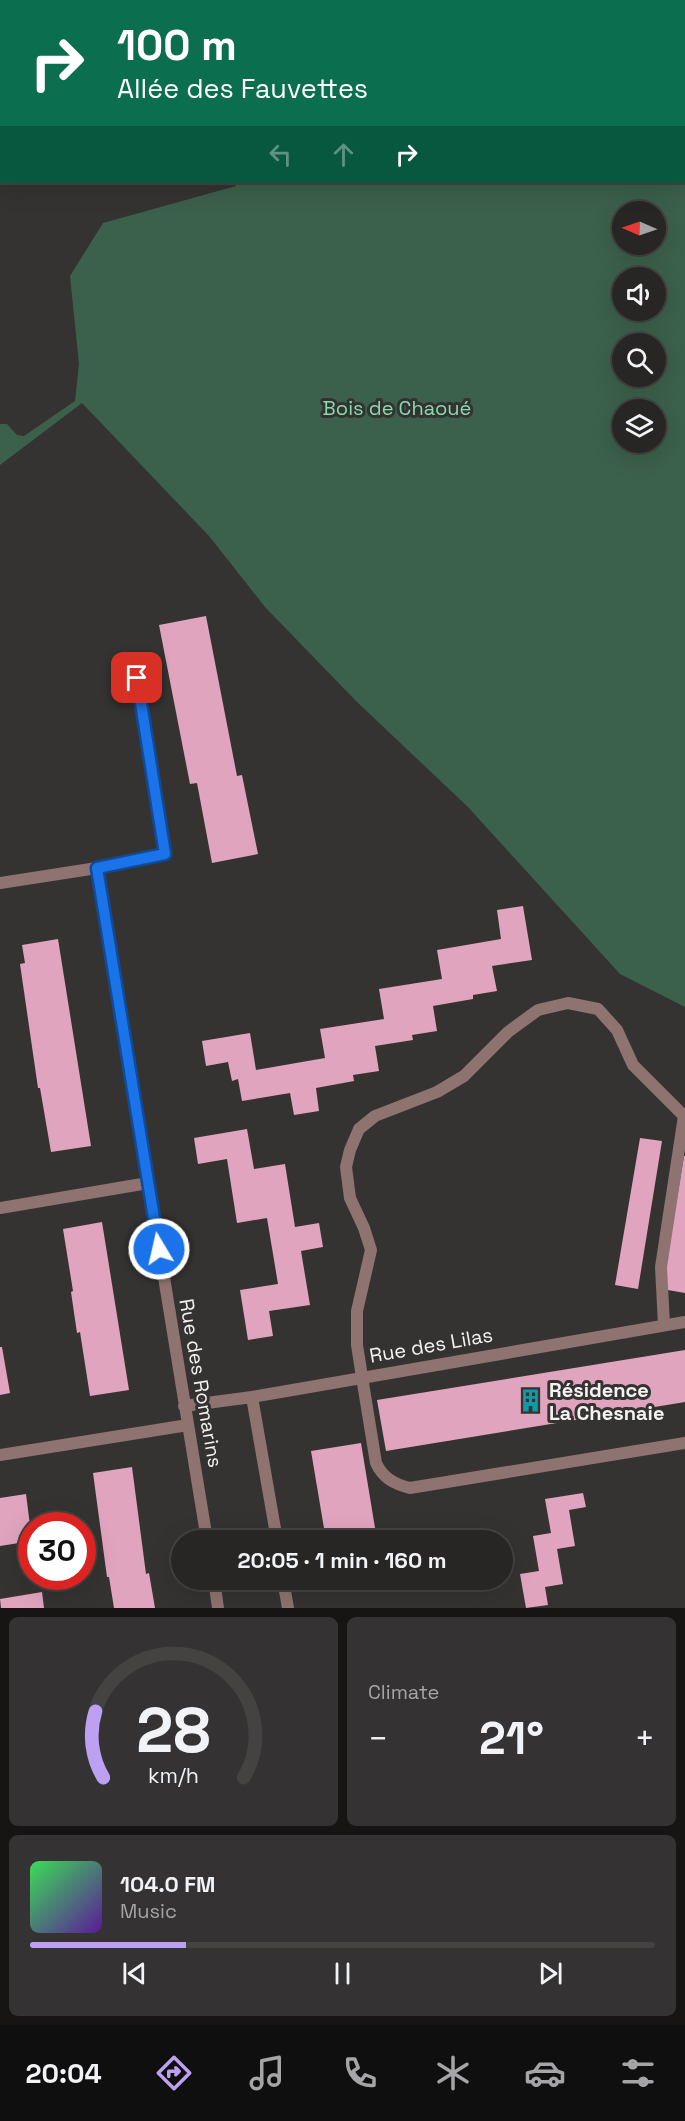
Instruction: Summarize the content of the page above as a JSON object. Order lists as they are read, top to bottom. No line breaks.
{"streets":{"street":["Rue des Lilas","Rue des Romarins"]},"crossings":[["Rue des Lilas","Rue des Romarins"]],"parks":["Bois de Chaoué"],"places":{"building":["Résidence La Chesnaie"]},"north":"left","page":{"turn":["100 m","Allée des Fauvettes"],"limit":"30","trip":"20:05 · 1 min · 160 m","tile":"Climate","heat":["−","21°","+"],"song":["104.0 FM","Music"],"tabs":"20:04","gauge":["28","km/h"]}}
